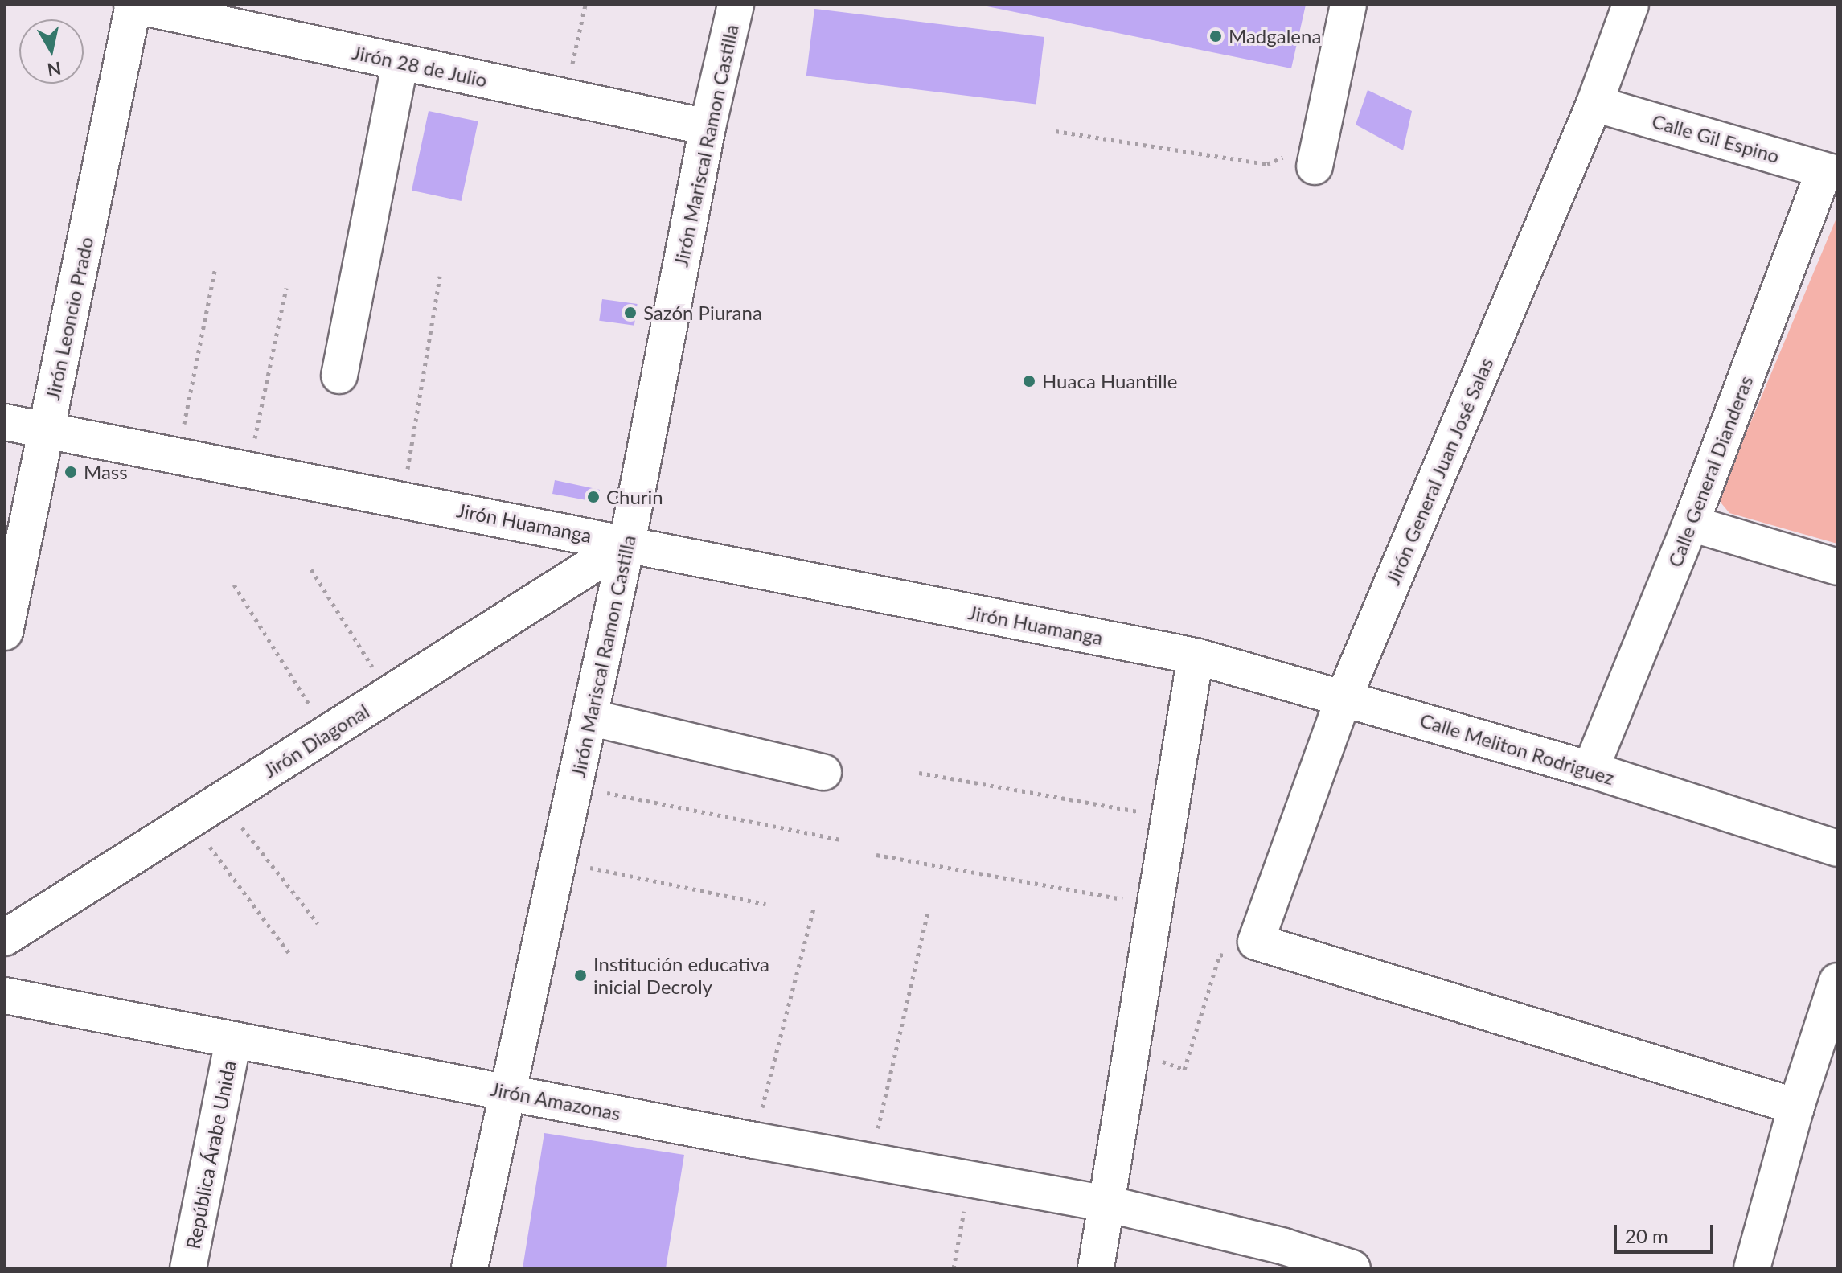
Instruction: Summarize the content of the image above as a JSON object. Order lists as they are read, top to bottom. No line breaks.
{"streets":{"street":["Jirón 28 de Julio","Calle Gil Espino","Jirón Mariscal Ramon Castilla","Jirón Leoncio Prado","Jirón General Juan José Salas","Calle General Dianderas","Jirón Huamanga","Jirón Diagonal","Calle Meliton Rodriguez","Jirón Amazonas","República Árabe Unida"]},"crossings":[["Jirón 28 de Julio","Jirón Mariscal Ramon Castilla"],["Jirón 28 de Julio","Jirón Leoncio Prado"],["Calle Gil Espino","Jirón General Juan José Salas"],["Calle Gil Espino","Calle General Dianderas"],["Jirón Mariscal Ramon Castilla","Jirón Huamanga"],["Jirón Mariscal Ramon Castilla","Jirón Diagonal"],["Jirón Mariscal Ramon Castilla","Jirón Amazonas"],["Jirón Leoncio Prado","Jirón Huamanga"],["Jirón General Juan José Salas","Calle Meliton Rodriguez"],["Calle General Dianderas","Calle Meliton Rodriguez"],["Jirón Huamanga","Jirón Diagonal"],["Jirón Huamanga","Calle Meliton Rodriguez"],["Jirón Amazonas","República Árabe Unida"]],"places":["Madgalena","Sazón Piurana","Huaca Huantille","Mass","Churin","Institución educativa inicial Decroly"],"scale_bar":"20 m","north":"bottom"}
